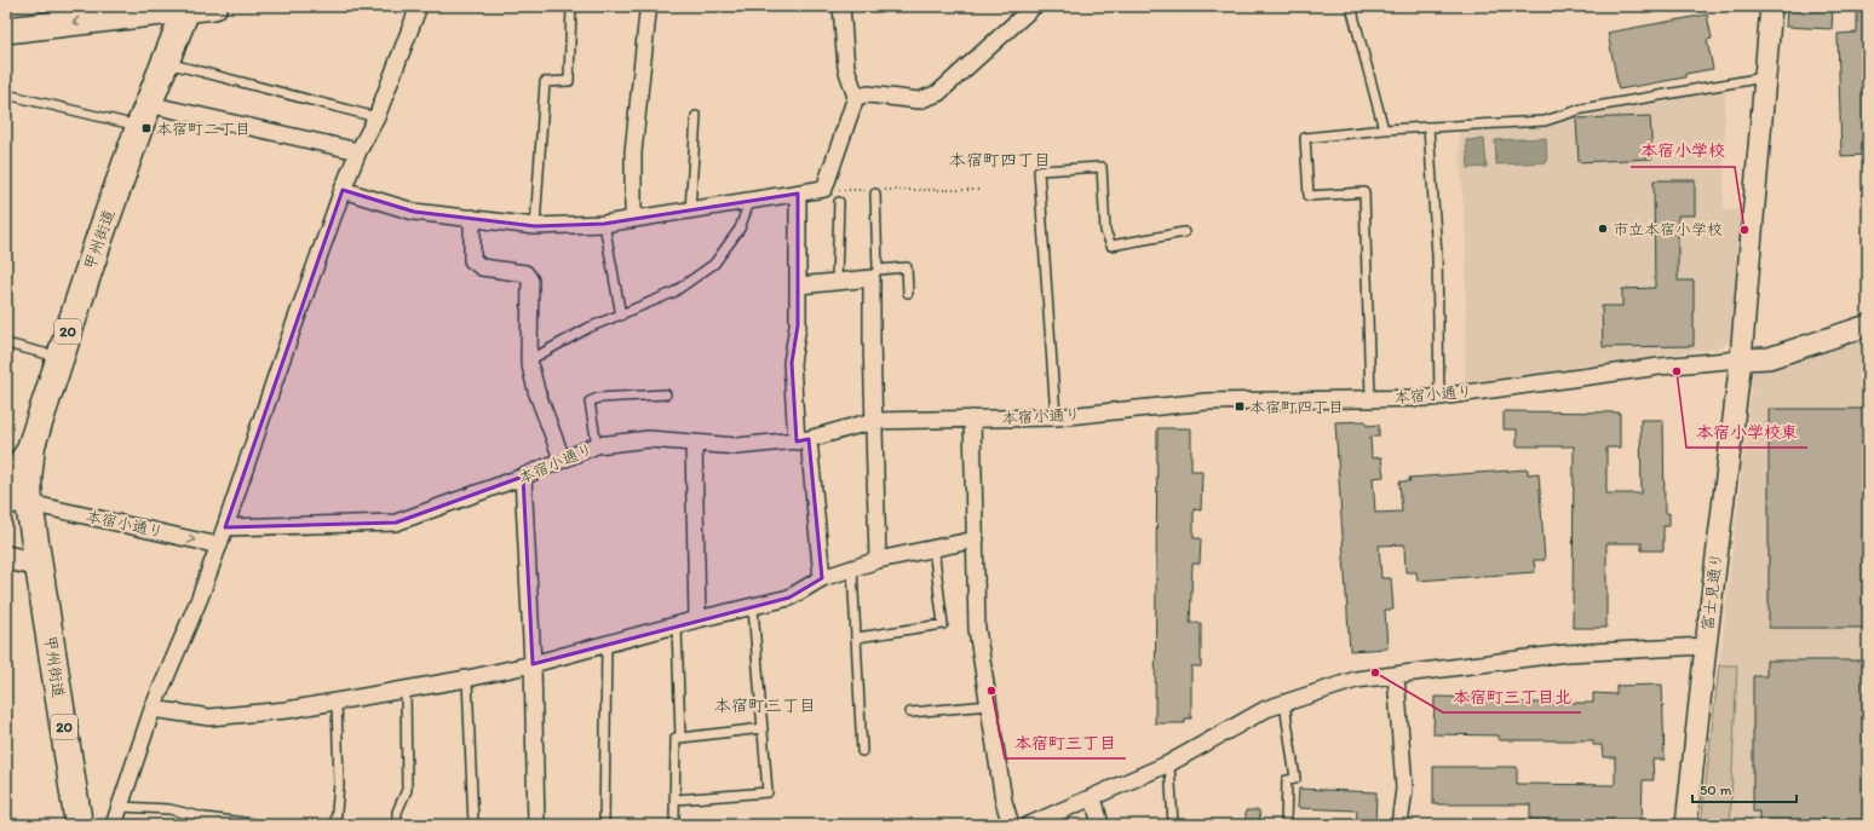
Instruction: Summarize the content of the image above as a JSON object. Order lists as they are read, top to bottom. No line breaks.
{"streets":{"highway":["甲州街道","20"],"street":["本宿小通り","富士見通り"]},"crossings":[["甲州街道","20"],["甲州街道","本宿小通り"],["20","本宿小通り"],["本宿小通り","富士見通り"]],"districts":["本宿町四丁目","本宿町三丁目"],"places":{"transit":["本宿町二丁目","本宿町四丁目"],"other":["市立本宿小学校","本宿小学校","本宿小学校東","本宿町三丁目北","本宿町三丁目"]},"scale_bar":"50 m"}
